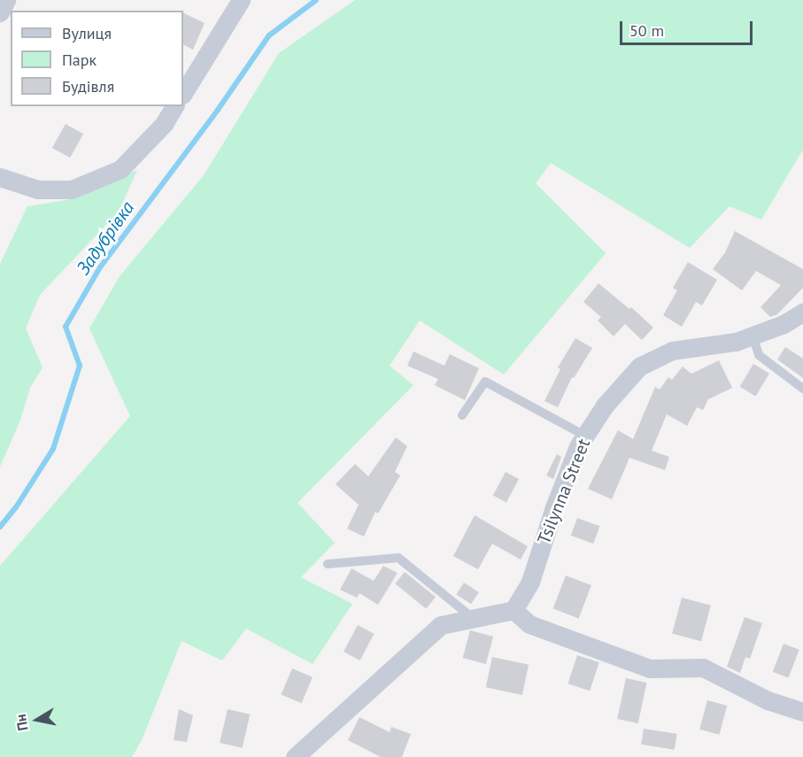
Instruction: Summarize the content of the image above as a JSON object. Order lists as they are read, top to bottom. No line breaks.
{"streets":{"street":["Tsilynna Street"]},"water":["Задубрівка"],"legend":["Вулиця","Парк","Будівля"],"scale_bar":"50 m","north":"left"}
